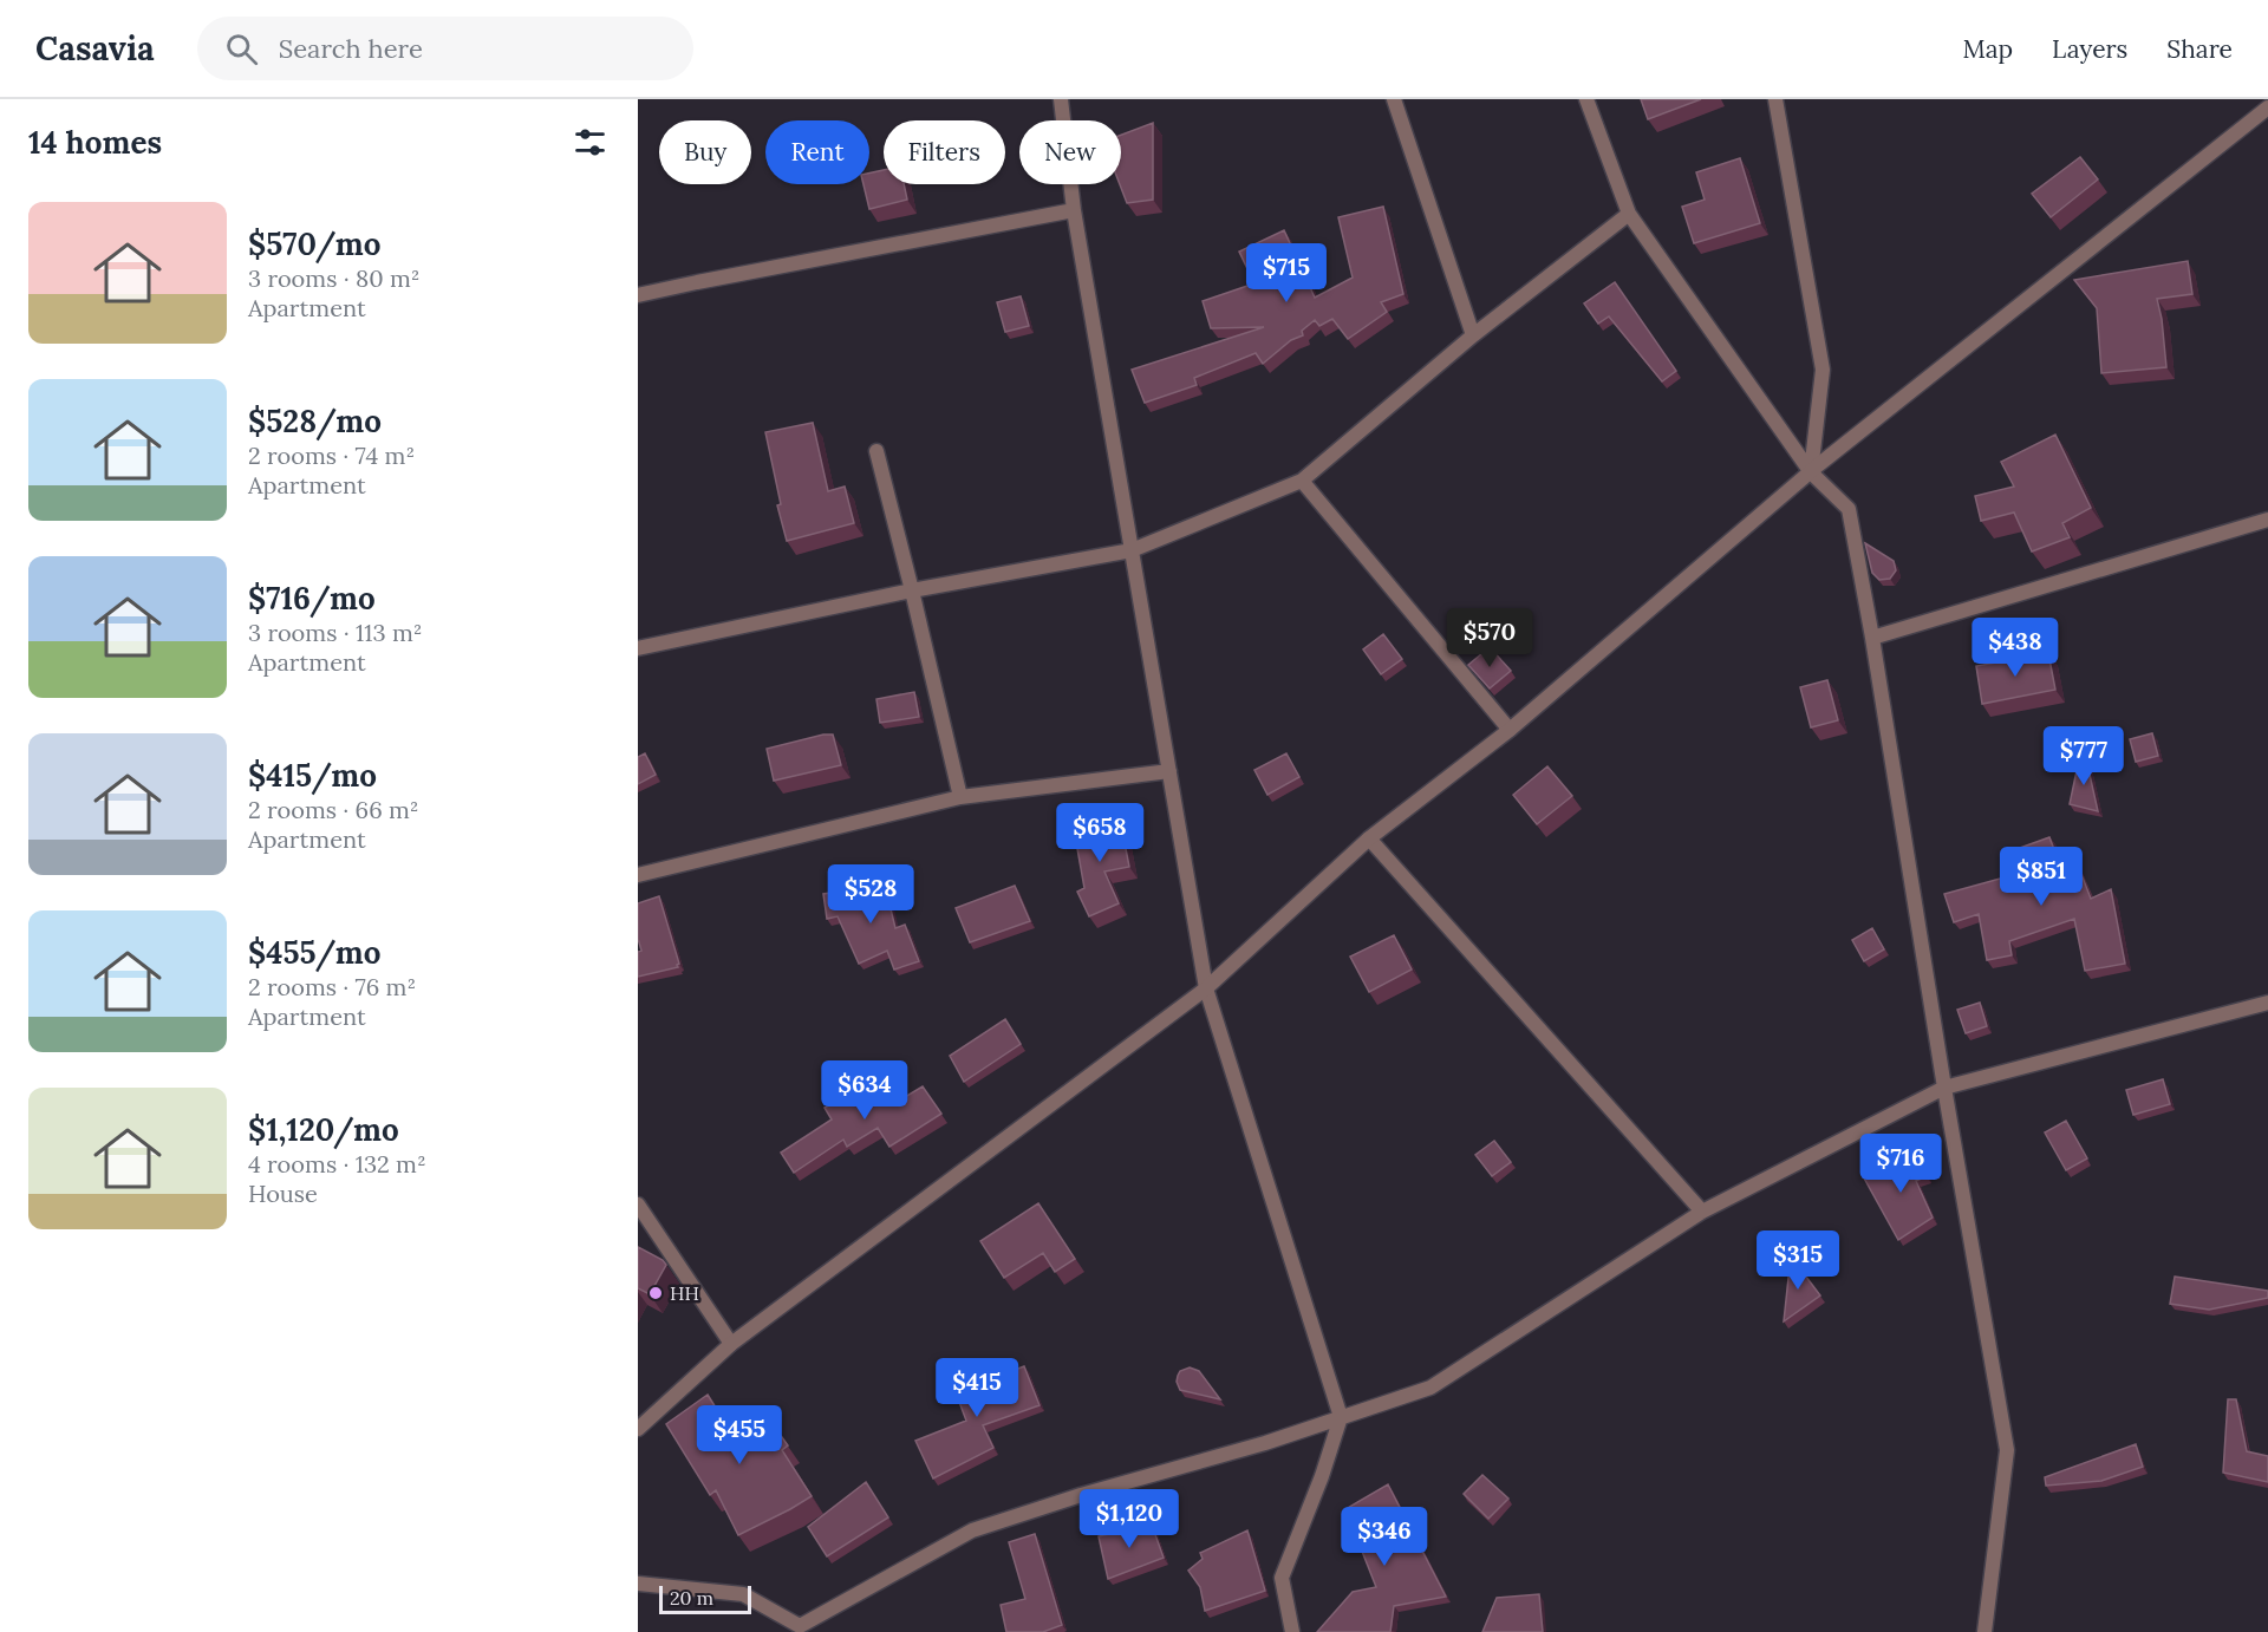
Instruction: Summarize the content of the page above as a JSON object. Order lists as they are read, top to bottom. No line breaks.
{"places":["HH"],"scale_bar":"20 m","page":{"header":"Casavia","search":"Search here","nav":["Map","Layers","Share"],"heading":"14 homes","chip":["Buy","Rent","Filters","New"],"list":[{"name":"$570/mo","note":"3 rooms · 80 m² · Apartment"},{"name":"$528/mo","note":"2 rooms · 74 m² · Apartment"},{"name":"$716/mo","note":"3 rooms · 113 m² · Apartment"},{"name":"$415/mo","note":"2 rooms · 66 m² · Apartment"},{"name":"$455/mo","note":"2 rooms · 76 m² · Apartment"},{"name":"$1,120/mo","note":"4 rooms · 132 m² · House"}],"price":["$715","$570","$438","$777","$658","$851","$528","$634","$716","$315","$415","$455","$1,120","$346"],"scale":"20 m"}}
